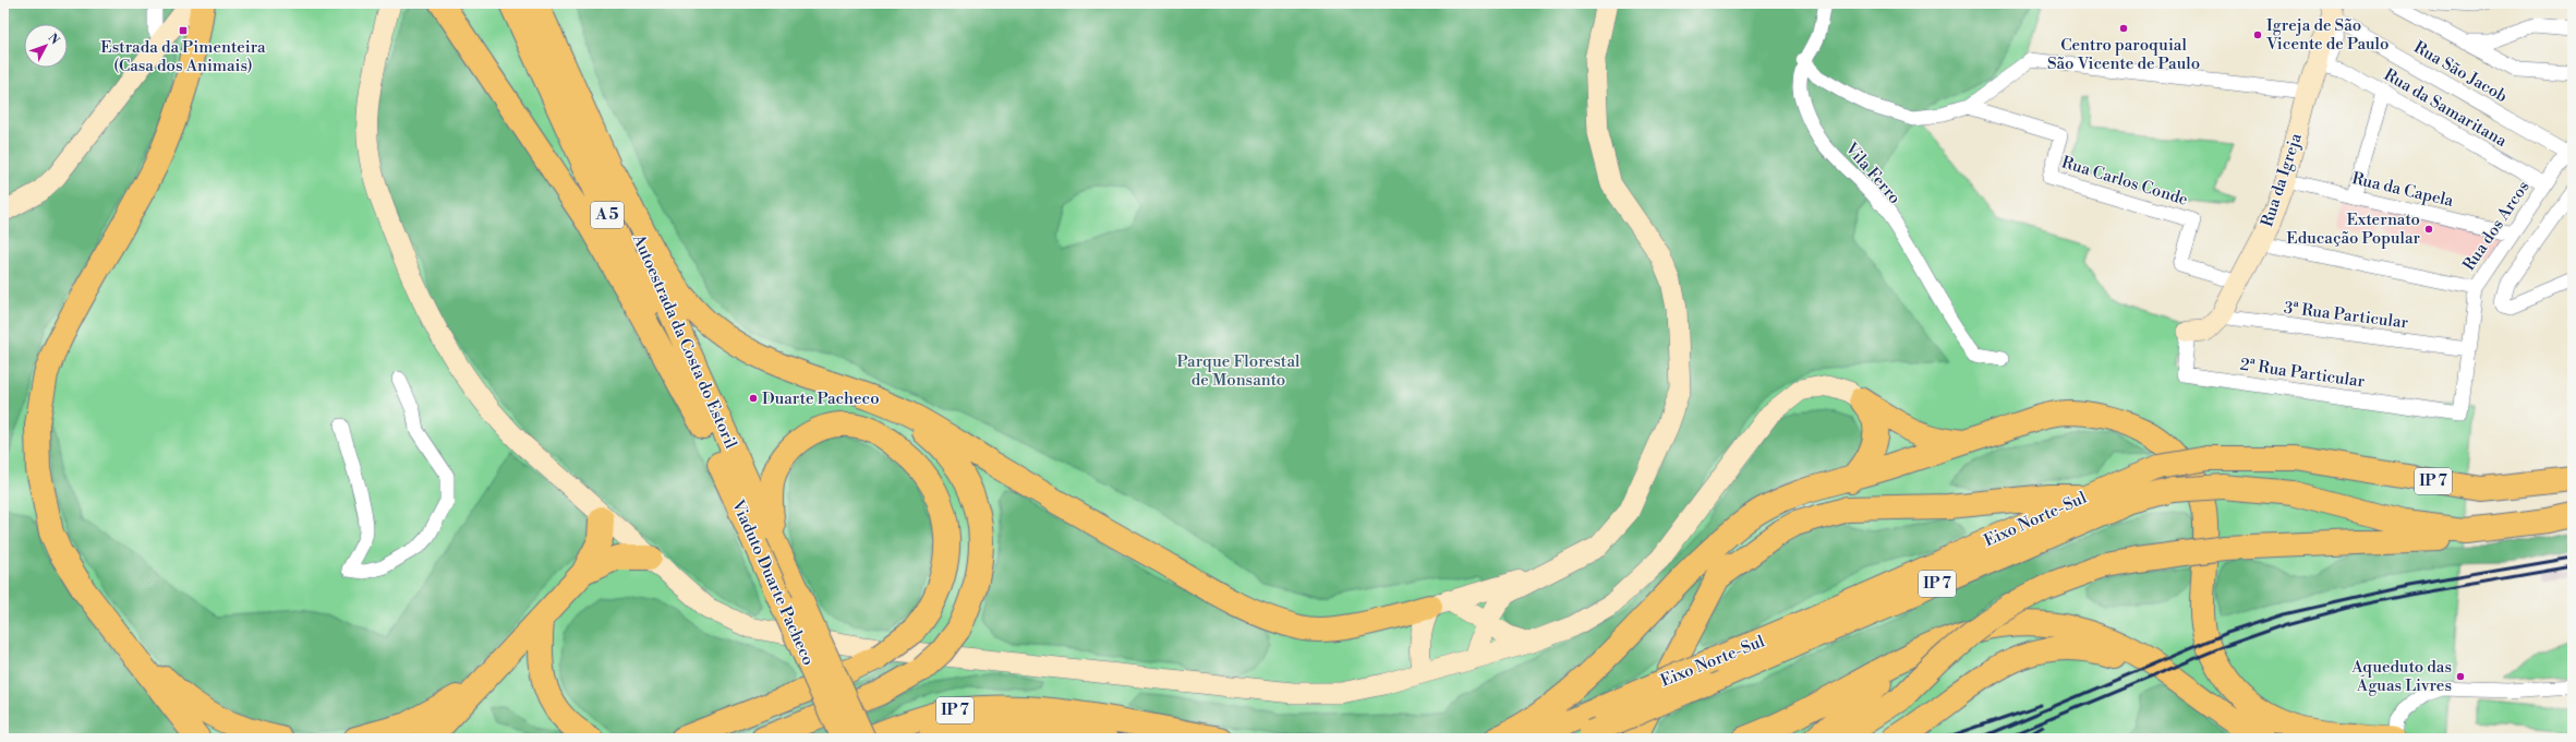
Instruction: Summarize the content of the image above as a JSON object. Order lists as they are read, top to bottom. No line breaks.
{"streets":{"highway":["A 5","Autoestrada da Costa do Estoril","IP 7","Eixo Norte-Sul","Viaduto Duarte Pacheco"],"main road":["Rua da Igreja"],"street":["Rua São Jacob","Rua da Samaritana","Vila Ferro","Rua Carlos Conde","Rua da Capela","Rua dos Arcos","3ª Rua Particular","2ª Rua Particular"]},"crossings":[["Rua São Jacob","Rua da Igreja"],["Rua São Jacob","Rua dos Arcos"],["Rua da Samaritana","Rua da Igreja"],["Rua da Samaritana","Rua dos Arcos"],["Rua da Igreja","Rua Carlos Conde"],["Rua da Igreja","Rua da Capela"],["Rua da Igreja","3ª Rua Particular"],["Rua da Igreja","2ª Rua Particular"],["Rua da Capela","Rua dos Arcos"],["Rua dos Arcos","3ª Rua Particular"],["Rua dos Arcos","2ª Rua Particular"],["Autoestrada da Costa do Estoril","Viaduto Duarte Pacheco"]],"parks":["Parque Florestal de Monsanto"],"places":{"other":["Centro paroquial São Vicente de Paulo","Igreja de São Vicente de Paulo","Externato Educação Popular","Duarte Pacheco","Aqueduto das Águas Livres"],"transit":["Estrada da Pimenteira (Casa dos Animais)"]},"north":"top right"}
